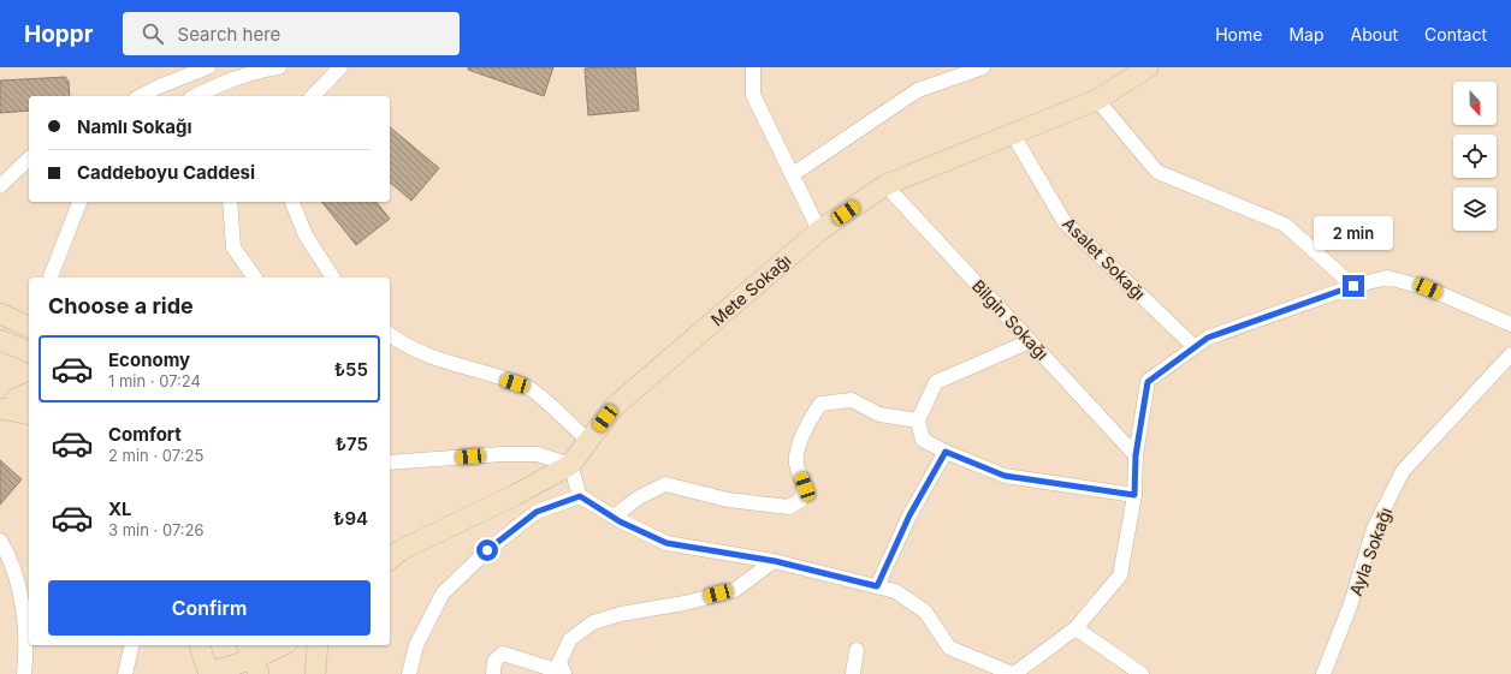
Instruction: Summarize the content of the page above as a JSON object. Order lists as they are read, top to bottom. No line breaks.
{"streets":{"main road":["Mete Sokağı"],"street":["Asalet Sokağı","Bilgin Sokağı","Ayla Sokağı"]},"crossings":[["Asalet Sokağı","Mete Sokağı"],["Mete Sokağı","Bilgin Sokağı"]],"north":"bottom","page":{"header":"Hoppr","search":"Search here","nav":["Home","Map","About","Contact"],"banner":["Namlı Sokağı","Caddeboyu Caddesi"],"bubble":"2 min","heading":"Choose a ride","list":[{"name":"Economy","note":"1 min · 07:24","value":"₺55"},{"name":"Comfort","note":"2 min · 07:25","value":"₺75"},{"name":"XL","note":"3 min · 07:26","value":"₺94"}],"buttons":"Confirm"}}
